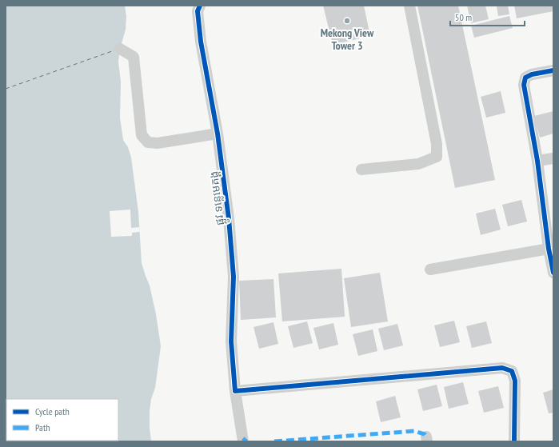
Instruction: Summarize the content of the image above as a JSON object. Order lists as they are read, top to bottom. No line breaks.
{"streets":{"street":["ផ្លូវ ទន្លេមេគង្គ"]},"places":["Mekong View Tower 3"],"legend":["Cycle path","Path"],"scale_bar":"50 m"}
